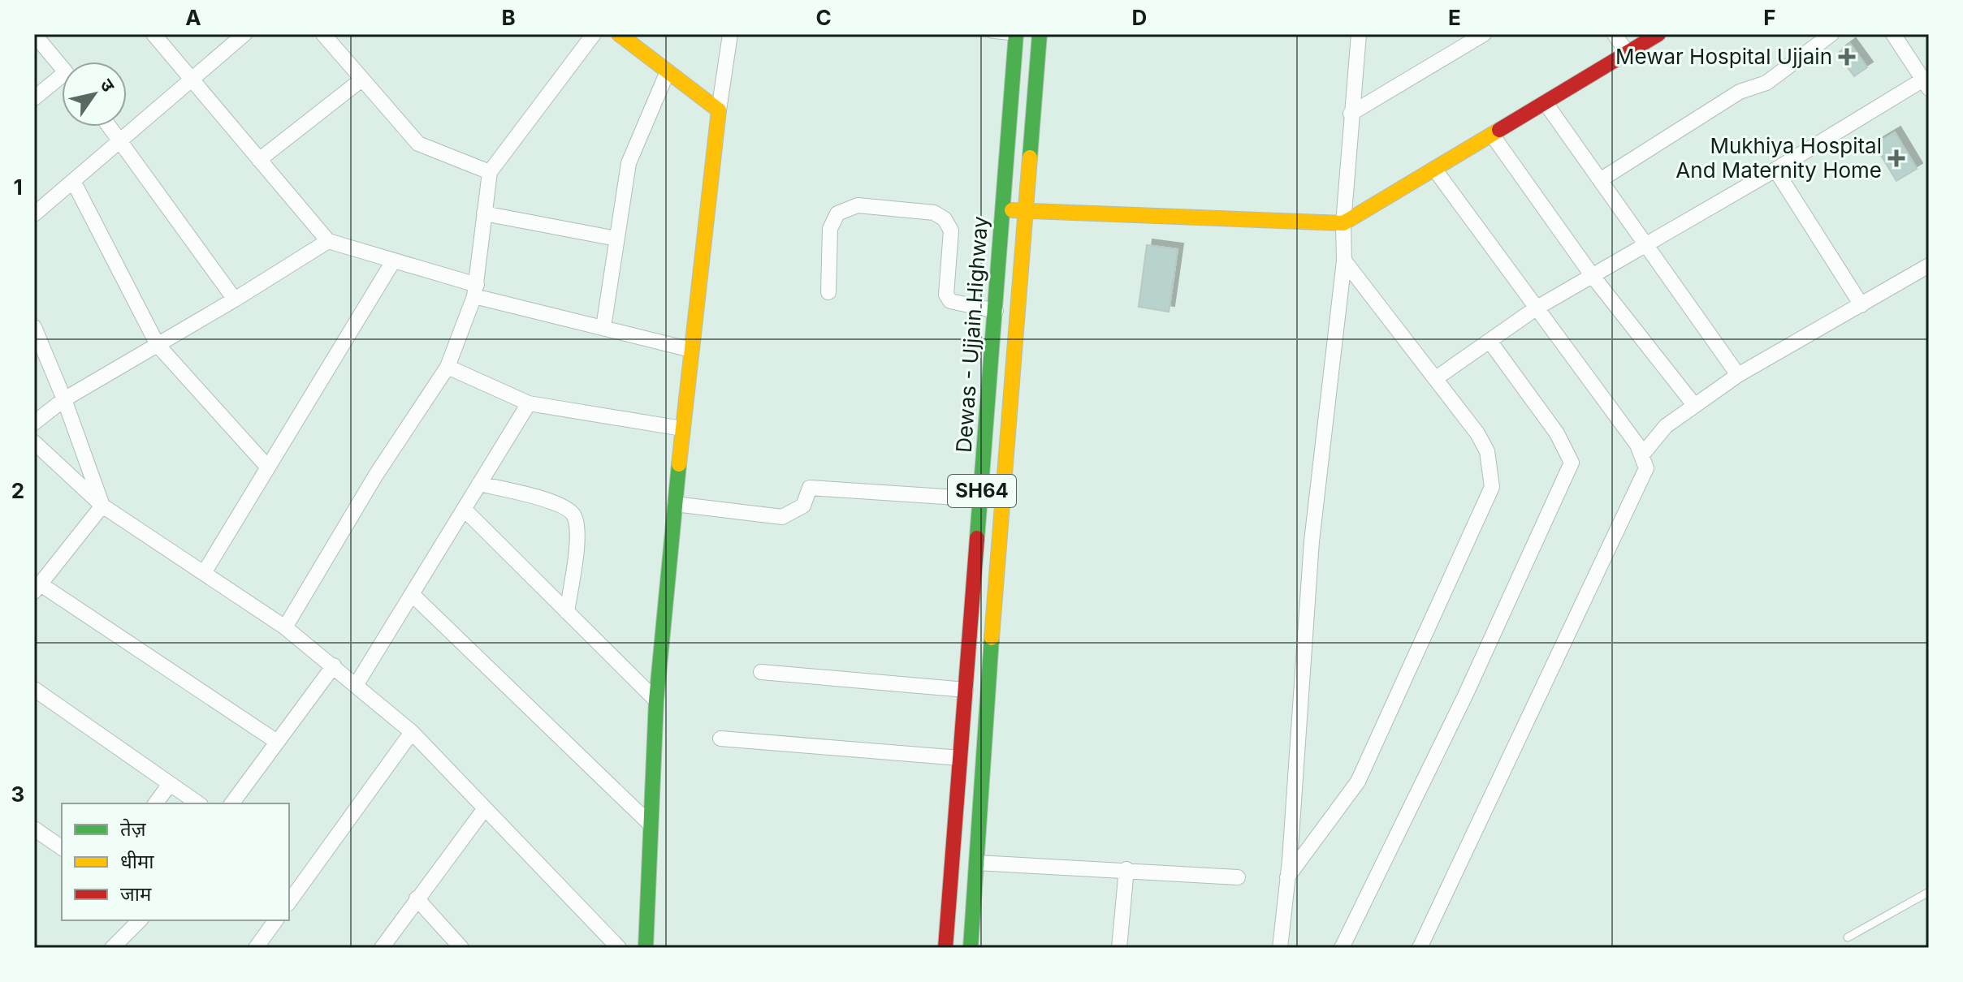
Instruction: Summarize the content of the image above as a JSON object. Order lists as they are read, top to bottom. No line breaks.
{"streets":{"main road":["Dewas - Ujjain Highway","SH64"]},"places":{"health":["Mewar Hospital Ujjain","Mukhiya Hospital And Maternity Home"]},"legend":["तेज़","धीमा","जाम"],"north":"top right","grid":{"columns":["A","B","C","D","E","F"],"rows":["1","2","3"]}}
